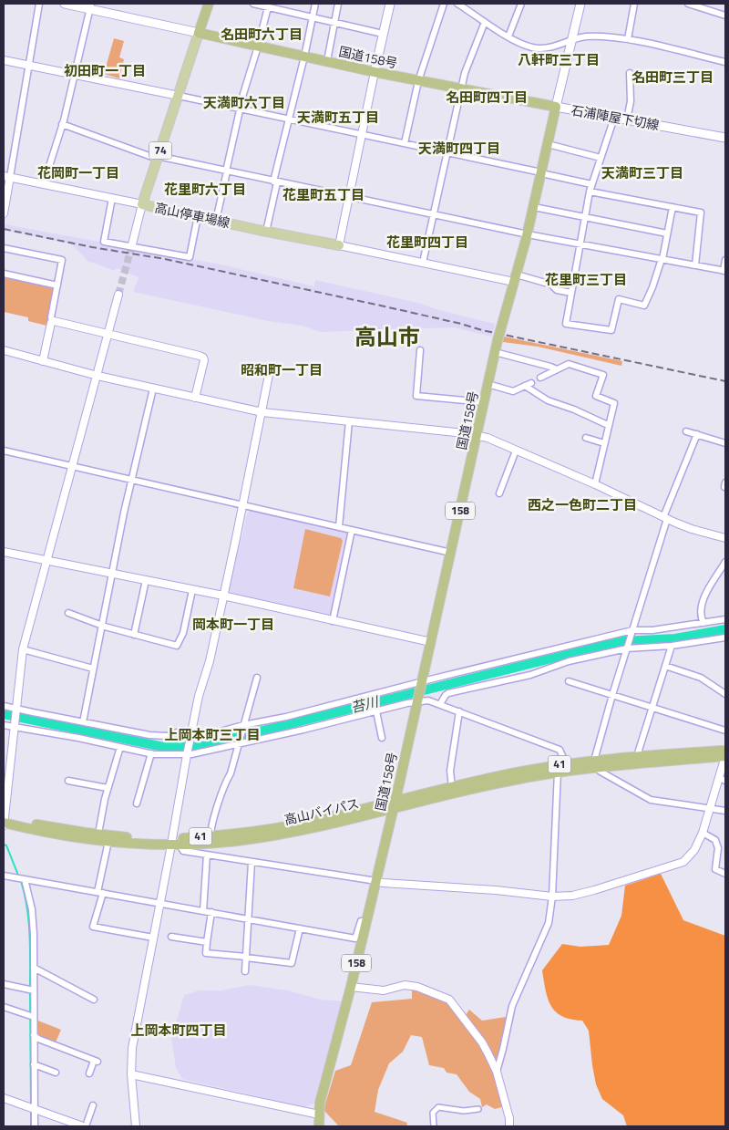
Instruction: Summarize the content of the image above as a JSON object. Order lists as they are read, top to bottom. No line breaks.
{"streets":{"highway":["国道158号","158","41","高山バイパス"],"main road":["石浦陣屋下切線","74","高山停車場線"]},"crossings":[["国道158号","石浦陣屋下切線"],["国道158号","高山停車場線"],["国道158号","高山バイパス"]],"districts":["名田町六丁目","八軒町三丁目","初田町一丁目","名田町三丁目","名田町四丁目","天満町六丁目","天満町五丁目","天満町四丁目","花岡町一丁目","天満町三丁目","花里町六丁目","花里町五丁目","花里町四丁目","花里町三丁目","高山市","昭和町一丁目","西之一色町二丁目","岡本町一丁目","上岡本町三丁目","上岡本町四丁目"],"water":["苔川"]}
